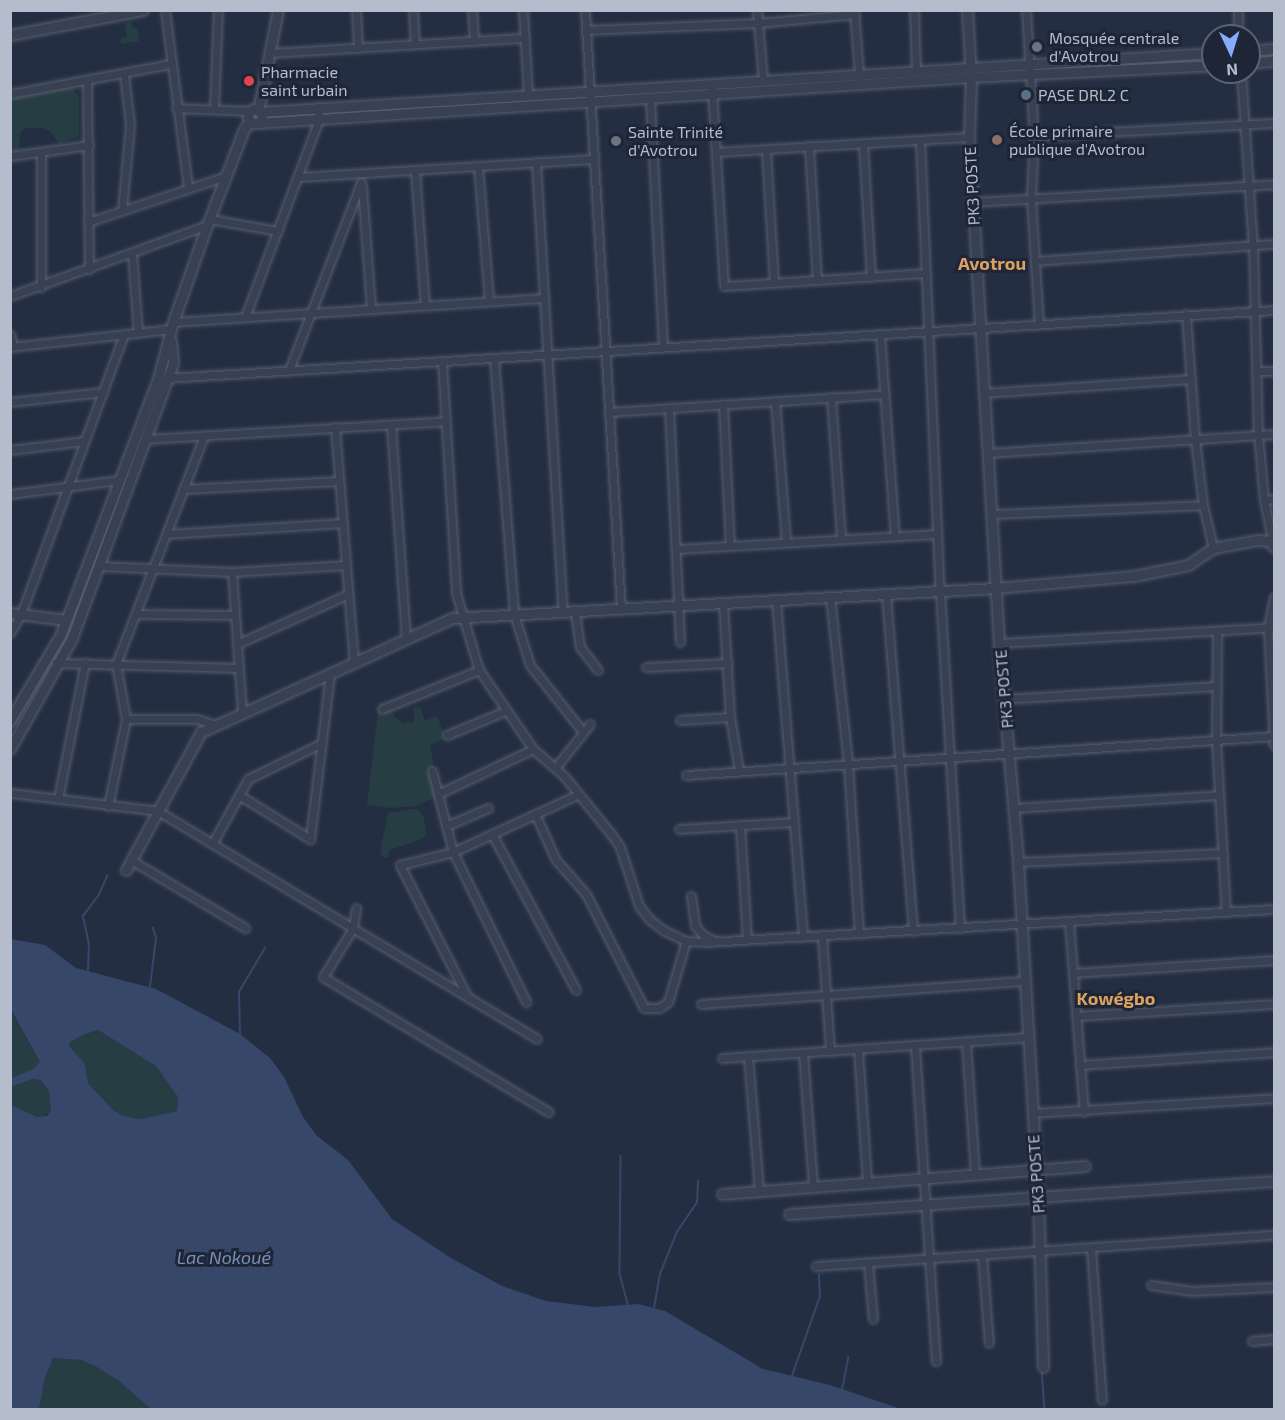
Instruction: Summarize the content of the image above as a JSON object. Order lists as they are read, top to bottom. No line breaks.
{"streets":{"street":["PK3 POSTE"]},"districts":["Avotrou","Kowégbo"],"water":["Lac Nokoué"],"places":["Mosquée centrale d'Avotrou","Pharmacie saint urbain","PASE DRL2 C","École primaire publique d'Avotrou","Sainte Trinité d'Avotrou"],"north":"bottom"}
